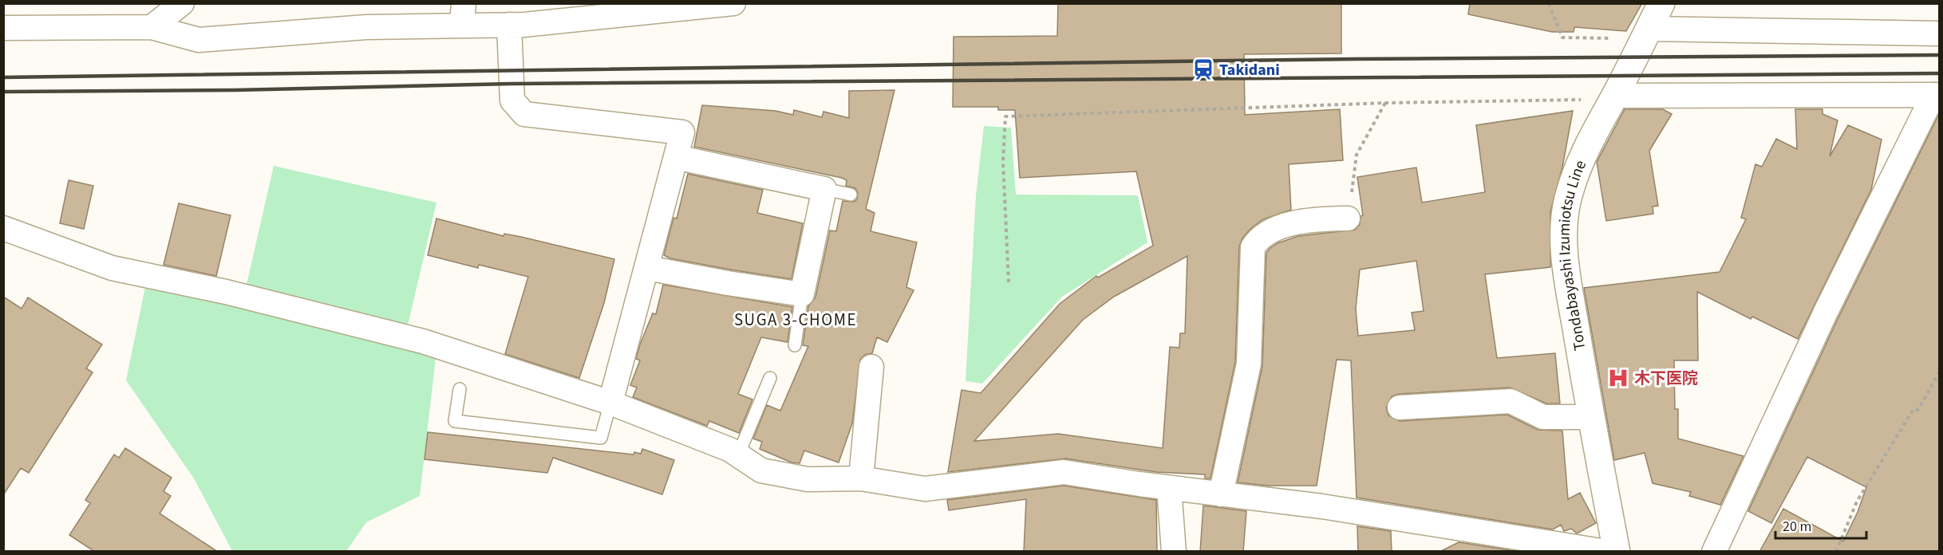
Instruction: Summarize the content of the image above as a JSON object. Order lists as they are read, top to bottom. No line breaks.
{"streets":{"main road":["Tondabayashi Izumiotsu Line"]},"districts":["SUGA 3-CHOME"],"places":{"station":["Takidani"],"hospital":["木下医院"]},"scale_bar":"20 m"}
